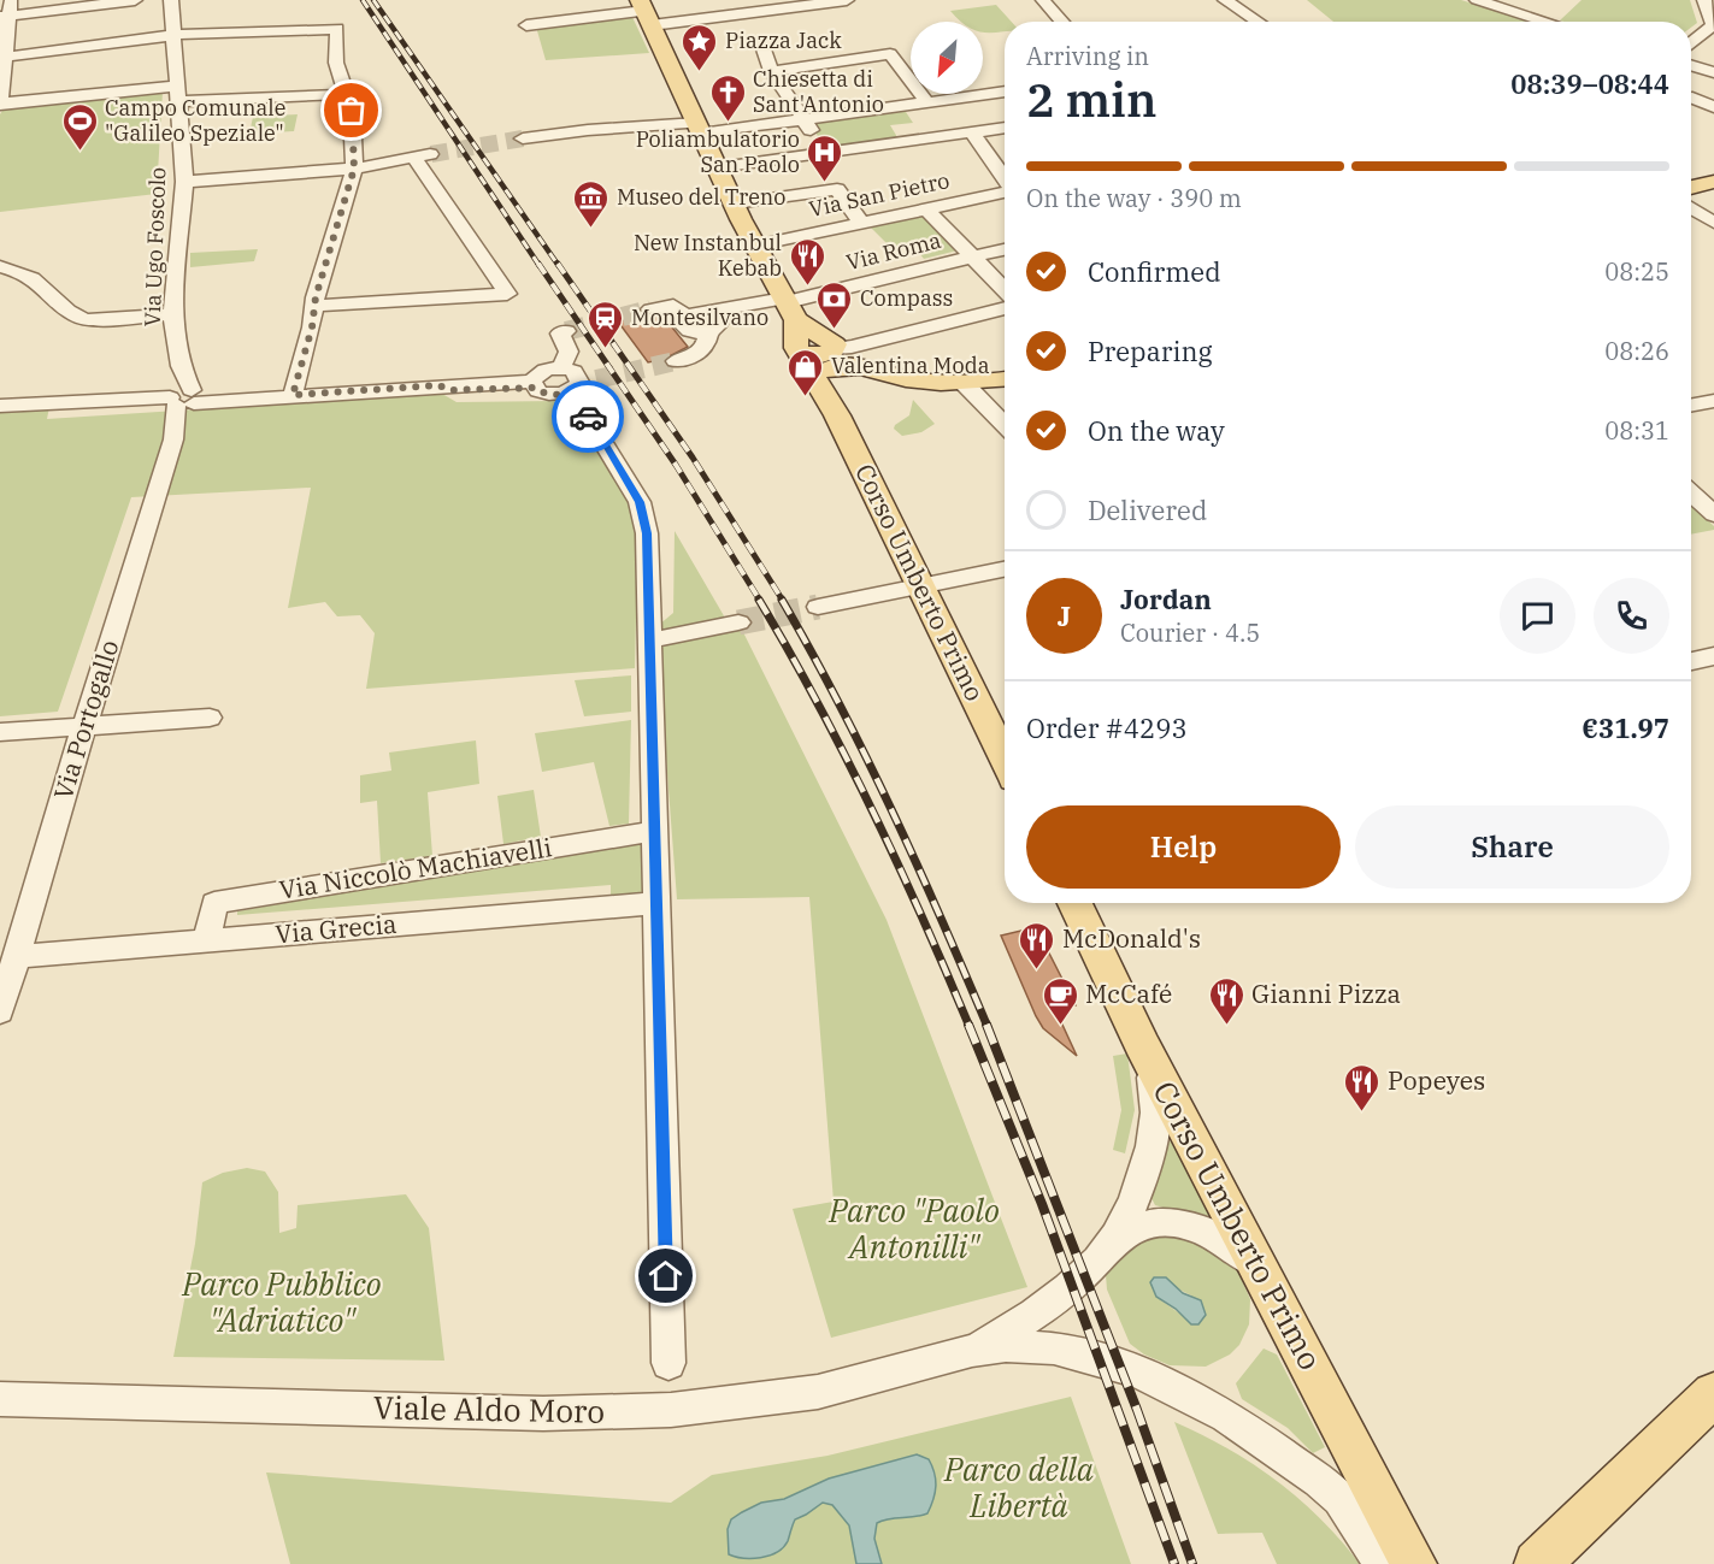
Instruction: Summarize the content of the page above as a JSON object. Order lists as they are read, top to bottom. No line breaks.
{"streets":{"main road":["Corso Umberto Primo"],"street":["Via San Pietro","Via Ugo Foscolo","Via Roma","Via Portogallo","Via Niccolò Machiavelli","Via Grecia","Viale Aldo Moro"]},"crossings":[["Via San Pietro","Corso Umberto Primo"],["Via Ugo Foscolo","Via Portogallo"],["Via Roma","Corso Umberto Primo"],["Corso Umberto Primo","Viale Aldo Moro"],["Via Portogallo","Via Grecia"],["Via Niccolò Machiavelli","Via Grecia"]],"parks":["Parco \"Paolo Antonilli\"","Parco Pubblico \"Adriatico\"","Parco della Libertà"],"places":{"place":["Piazza Jack"],"church":["Chiesetta di Sant'Antonio"],"sports":["Campo Comunale \"Galileo Speziale\""],"hospital":["Poliambulatorio San Paolo"],"museum":["Museo del Treno"],"restaurant":["New Instanbul Kebab","McDonald's","Gianni Pizza","Popeyes"],"bank":["Compass"],"station":["Montesilvano"],"shop":["Valentina Moda"],"cafe":["McCafé"]},"north":"bottom left","page":{"heading":["2 min","Arriving in","08:39–08:44"],"panel":["Jordan","Courier · 4.5","Order #4293","€31.97"],"bar":"On the way · 390 m","list":[["Confirmed","08:25"],["Preparing","08:26"],["On the way","08:31"],"Delivered"],"round":"J","buttons":["Help","Share"]}}
